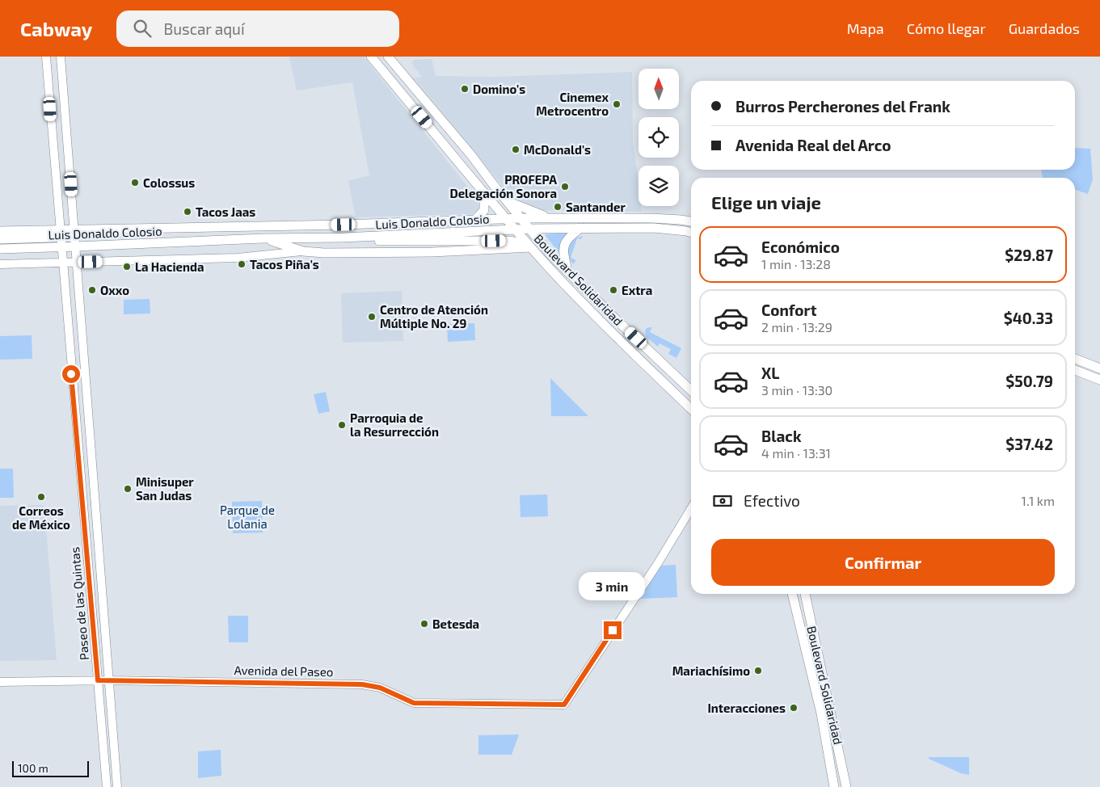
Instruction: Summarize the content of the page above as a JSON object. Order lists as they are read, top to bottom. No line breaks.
{"streets":{"main road":["Luis Donaldo Colosio","Boulevard Solidaridad","Paseo de las Quintas","Avenida del Paseo"]},"crossings":[["Luis Donaldo Colosio","Boulevard Solidaridad"],["Luis Donaldo Colosio","Paseo de las Quintas"],["Paseo de las Quintas","Avenida del Paseo"]],"parks":["Parque de Lolania"],"places":["Domino's","Cinemex Metrocentro","McDonald's","Colossus","PROFEPA Delegación Sonora","Santander","Tacos Jaas","Tacos Piña's","La Hacienda","Oxxo","Extra","Centro de Atención Múltiple No. 29","Parroquia de la Resurrección","Minisuper San Judas","Correos de México","Betesda","Mariachísimo","Interacciones"],"scale_bar":"100 m","north":"top","page":{"header":"Cabway","search":"Buscar aquí","nav":["Mapa","Cómo llegar","Guardados"],"banner":["Burros Percherones del Frank","Avenida Real del Arco"],"heading":"Elige un viaje","list":[{"name":"Económico","note":"1 min · 13:28","value":"$29.87"},{"name":"Confort","note":"2 min · 13:29","value":"$40.33"},{"name":"XL","note":"3 min · 13:30","value":"$50.79"},{"name":"Black","note":"4 min · 13:31","value":"$37.42"}],"pay":["Efectivo","1.1 km"],"buttons":"Confirmar","bubble":"3 min","scale":"100 m"}}
